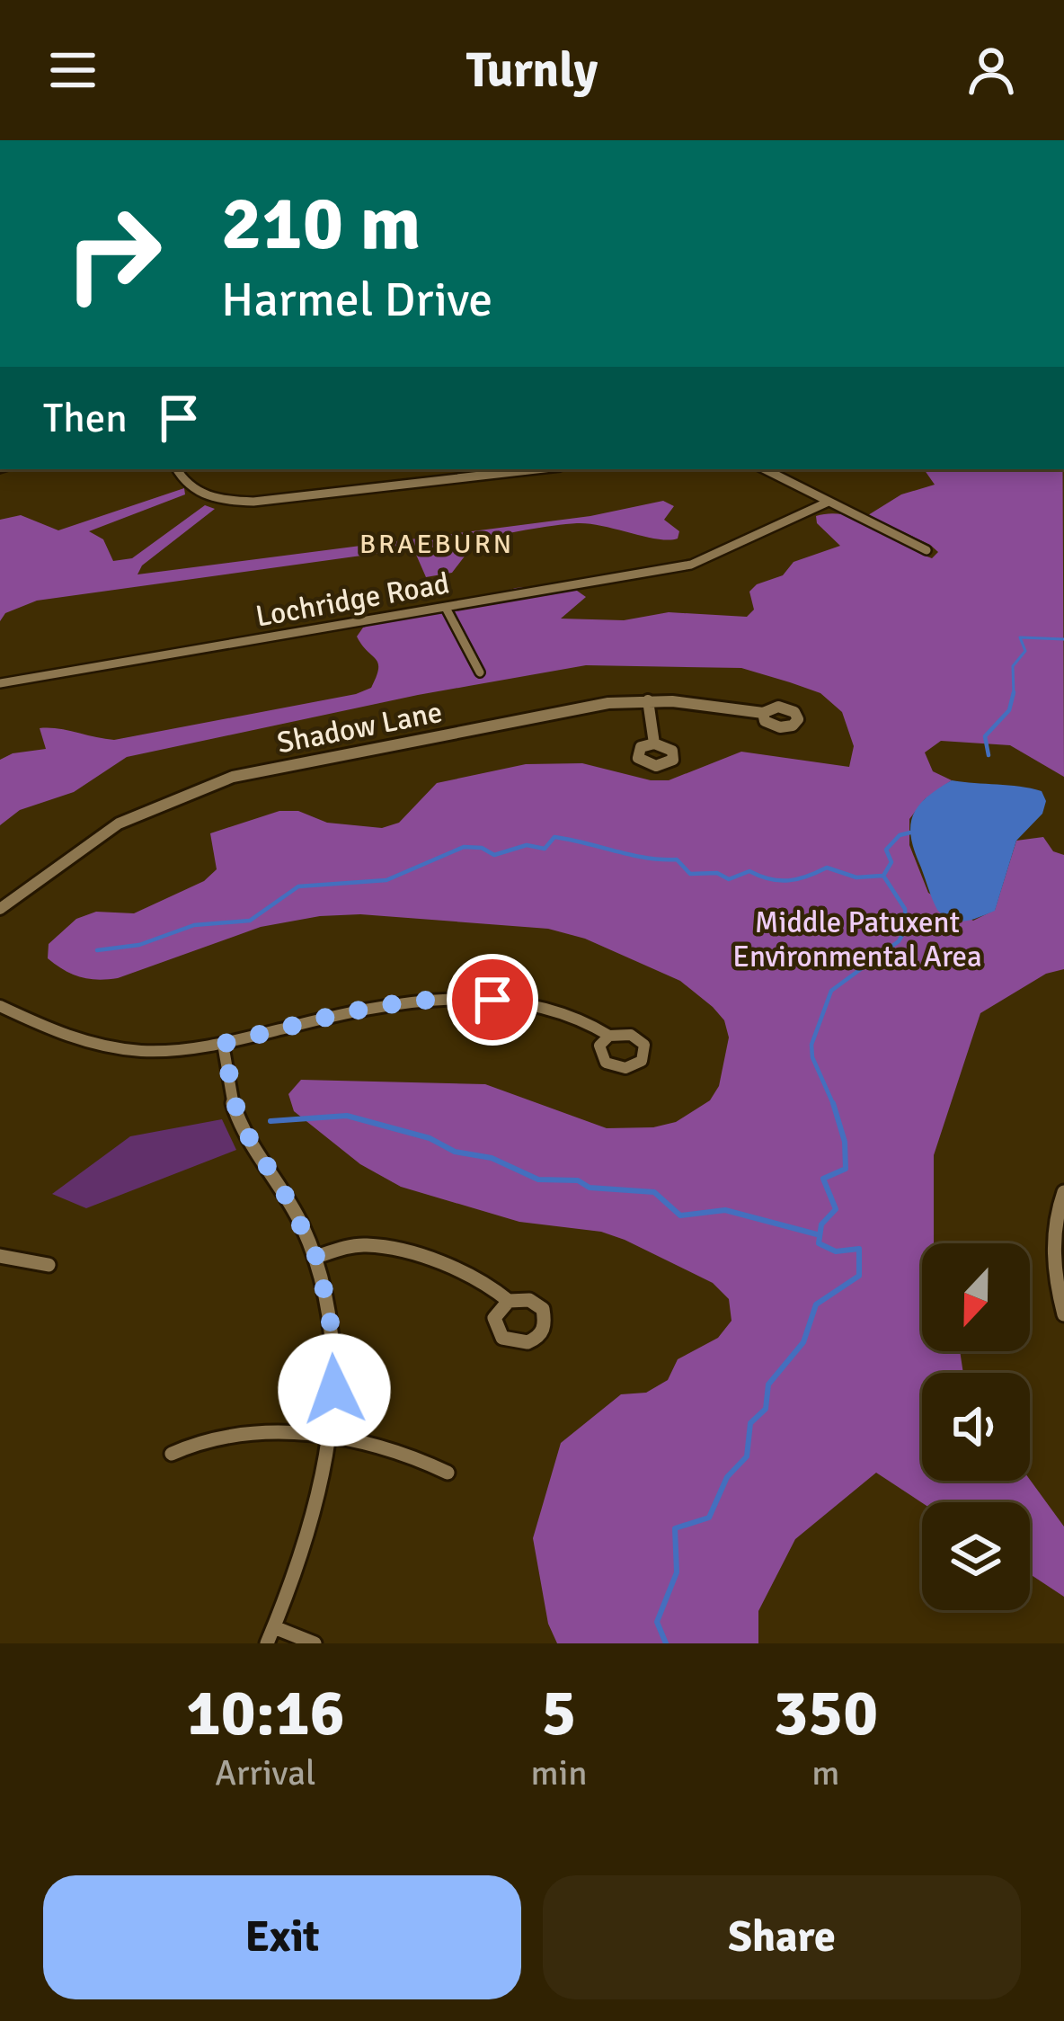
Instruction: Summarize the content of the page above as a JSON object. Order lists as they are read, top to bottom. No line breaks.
{"streets":{"street":["Lochridge Road","Shadow Lane"]},"districts":["BRAEBURN"],"parks":["Middle Patuxent Environmental Area"],"north":"bottom","page":{"header":"Turnly","turn":["210 m","Harmel Drive"],"then":"Then","eta":["10:16","Arrival","5","min","350","m"],"buttons":["Exit","Share"]}}
